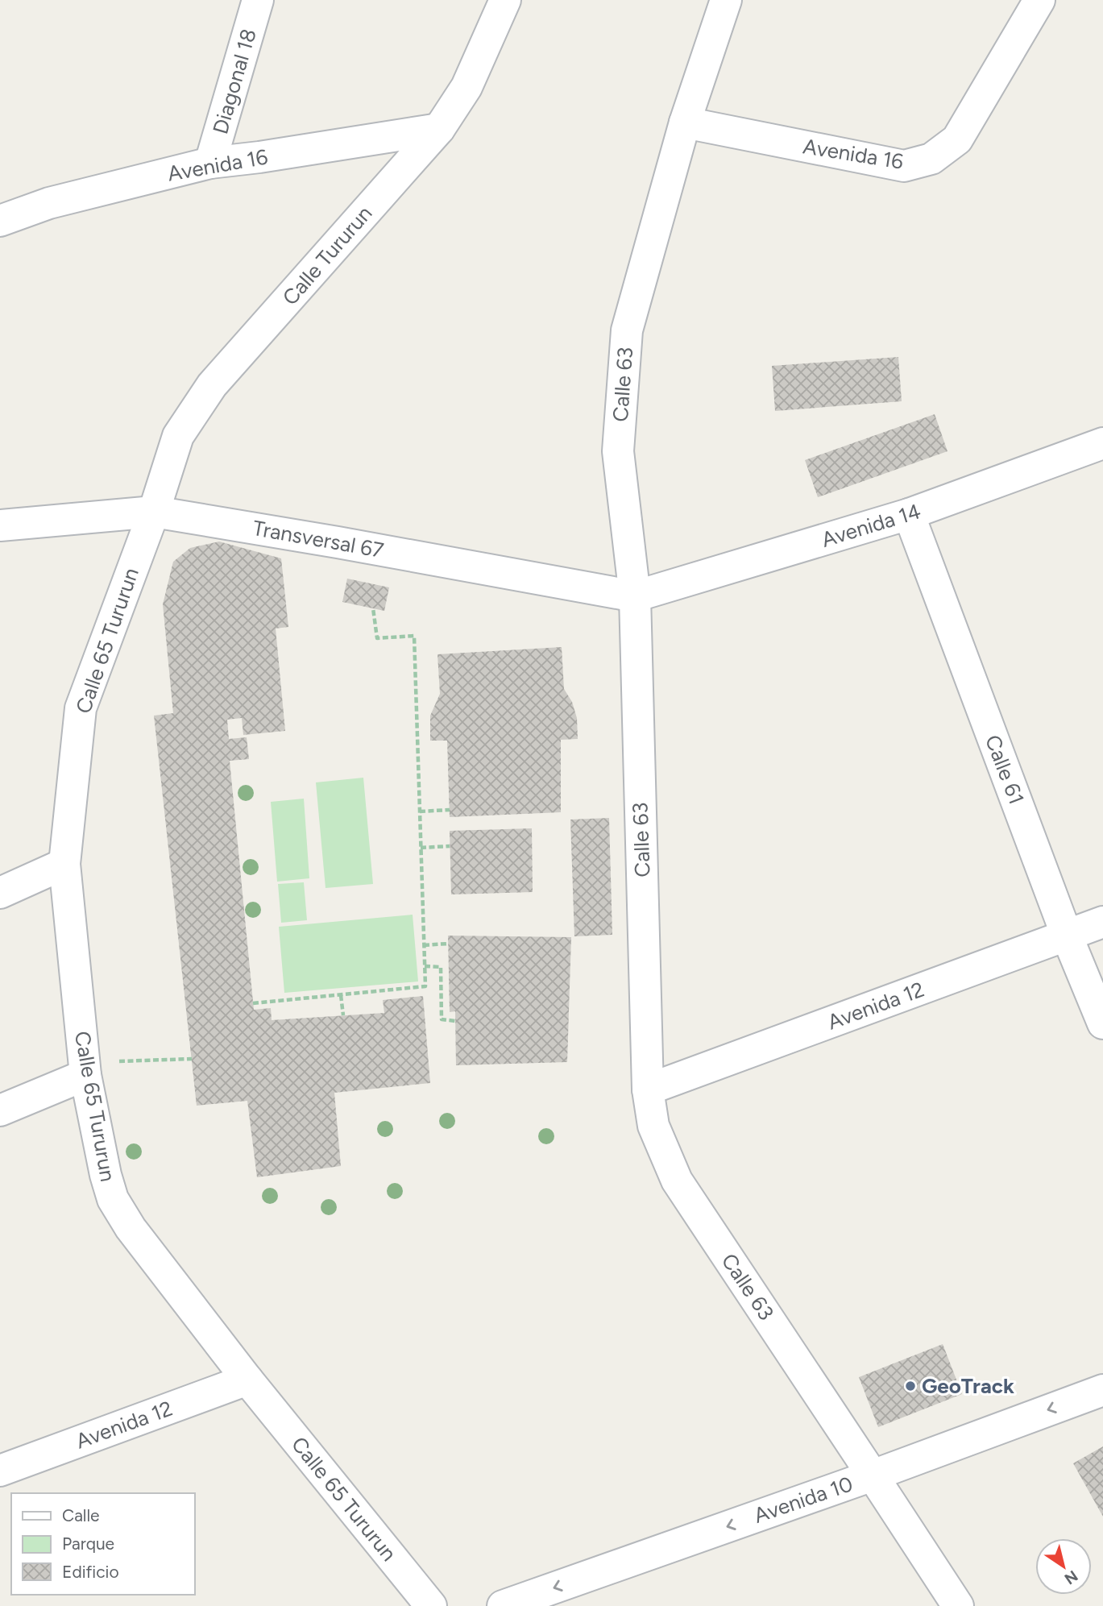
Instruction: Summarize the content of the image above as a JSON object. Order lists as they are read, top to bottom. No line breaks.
{"streets":{"street":["Diagonal 18","Avenida 16","Calle Tururun","Calle 63","Avenida 14","Transversal 67","Calle 65 Tururun","Calle 61","Avenida 12","Avenida 10"]},"crossings":[["Diagonal 18","Avenida 16"],["Avenida 16","Calle Tururun"],["Avenida 16","Calle 63"],["Calle Tururun","Transversal 67"],["Calle Tururun","Calle 65 Tururun"],["Calle 63","Avenida 14"],["Calle 63","Transversal 67"],["Calle 63","Avenida 12"],["Calle 63","Avenida 10"],["Avenida 14","Transversal 67"],["Avenida 14","Calle 61"],["Transversal 67","Calle 65 Tururun"],["Calle 65 Tururun","Avenida 12"],["Calle 61","Avenida 12"]],"one_way":["Avenida 10"],"places":["GeoTrack"],"legend":["Calle","Parque","Edificio"],"north":"bottom right"}
